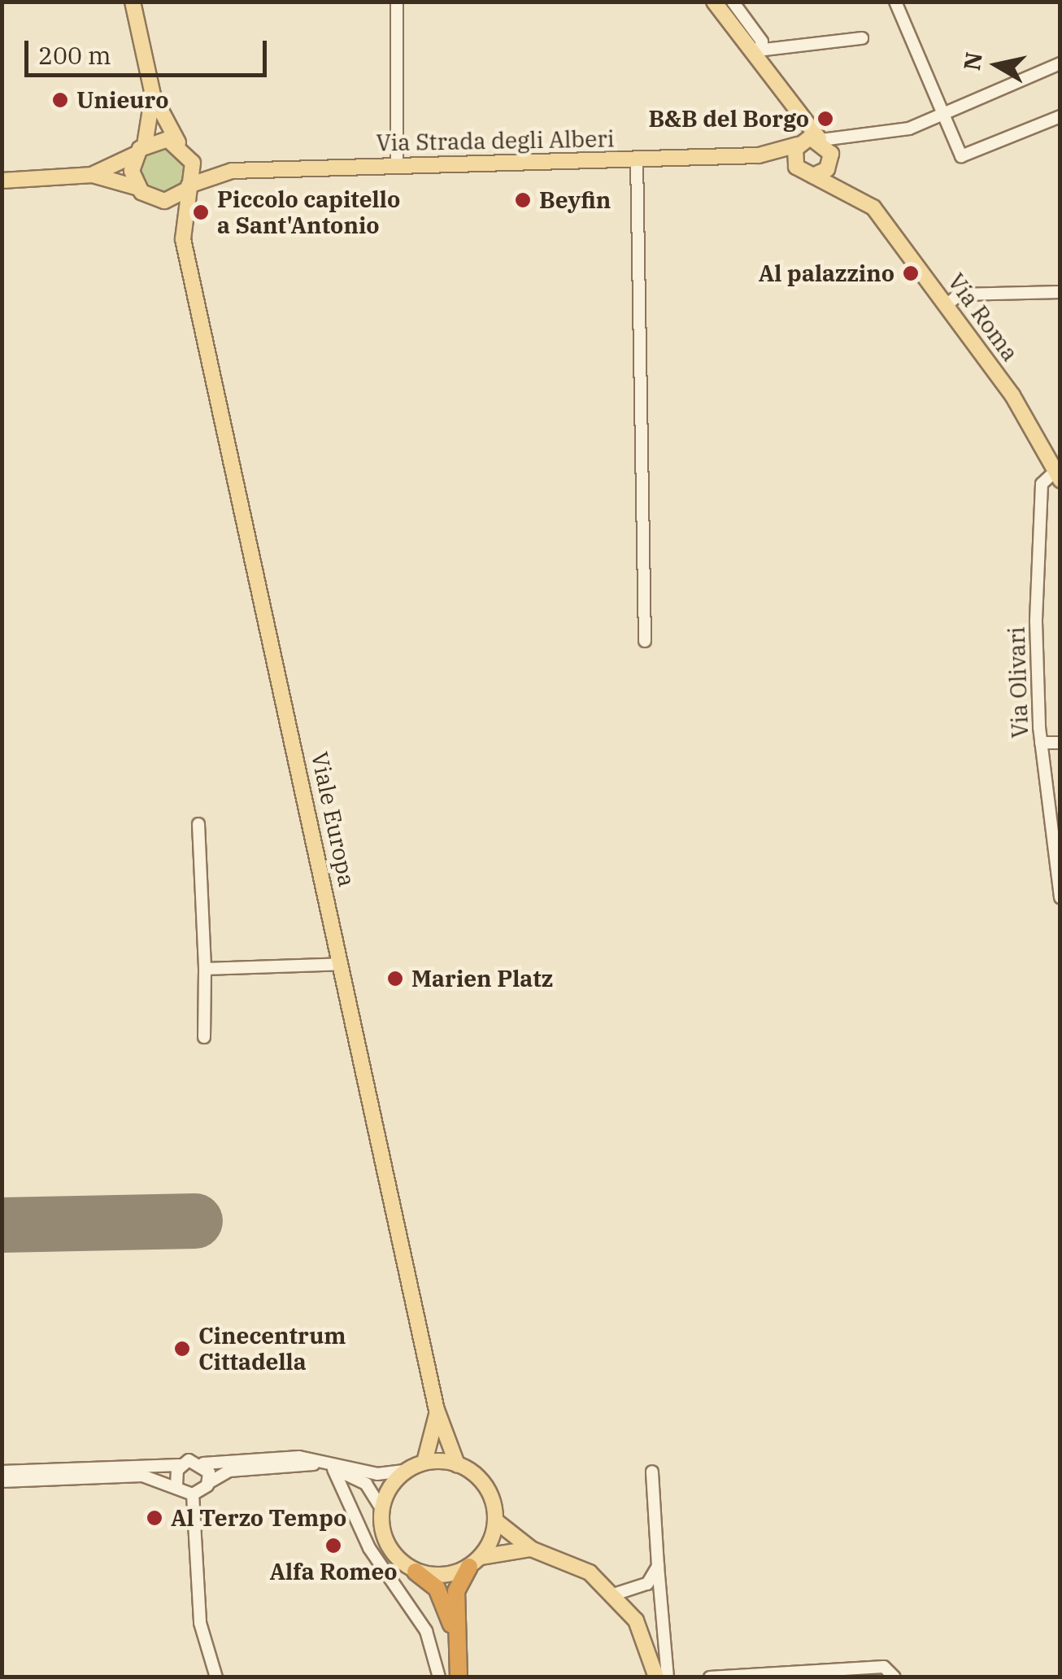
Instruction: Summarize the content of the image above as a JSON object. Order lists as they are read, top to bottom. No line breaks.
{"streets":{"main road":["Via Strada degli Alberi","Via Roma","Viale Europa"],"street":["Via Olivari"]},"crossings":[["Via Strada degli Alberi","Via Roma"],["Via Strada degli Alberi","Viale Europa"],["Via Roma","Via Olivari"]],"places":["Unieuro","B&B del Borgo","Beyfin","Piccolo capitello a Sant'Antonio","Al palazzino","Marien Platz","Cinecentrum Cittadella","Al Terzo Tempo","Alfa Romeo"],"scale_bar":"200 m","north":"left"}
